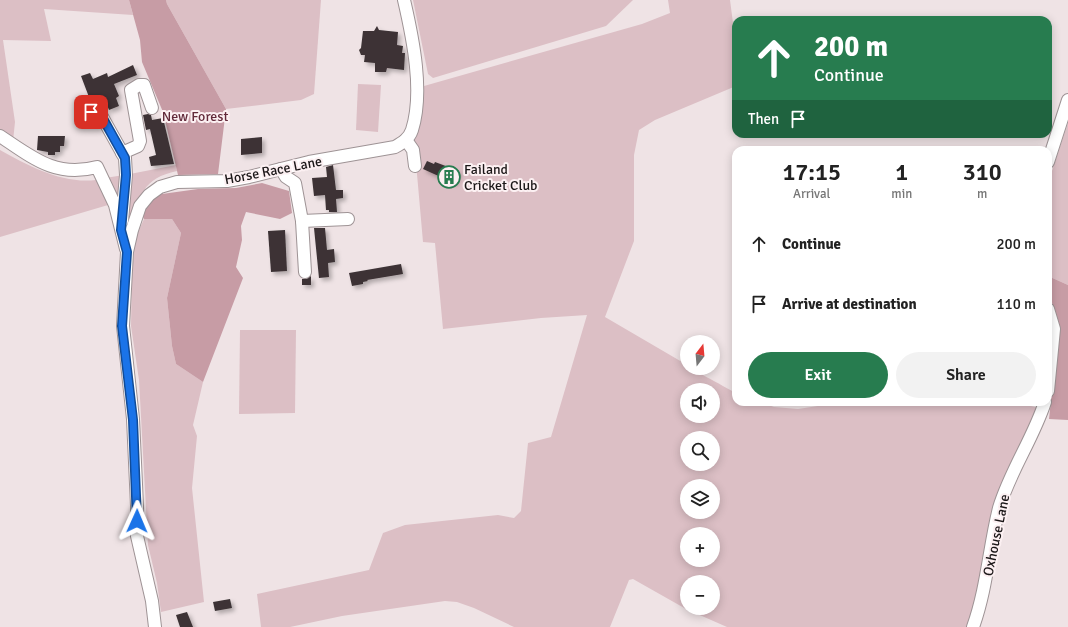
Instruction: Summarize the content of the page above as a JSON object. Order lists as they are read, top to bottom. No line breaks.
{"streets":{"street":["Horse Race Lane","Oxhouse Lane"]},"parks":["New Forest"],"places":{"building":["Failand Cricket Club"]},"north":"top","page":{"turn":["200 m","Continue"],"then":"Then","eta":["17:15","Arrival","1","min","310","m"],"list":[{"name":"Continue","value":"200 m"},{"name":"Arrive at destination","value":"110 m"}],"map_buttons":["+","−"],"buttons":["Exit","Share"]}}
